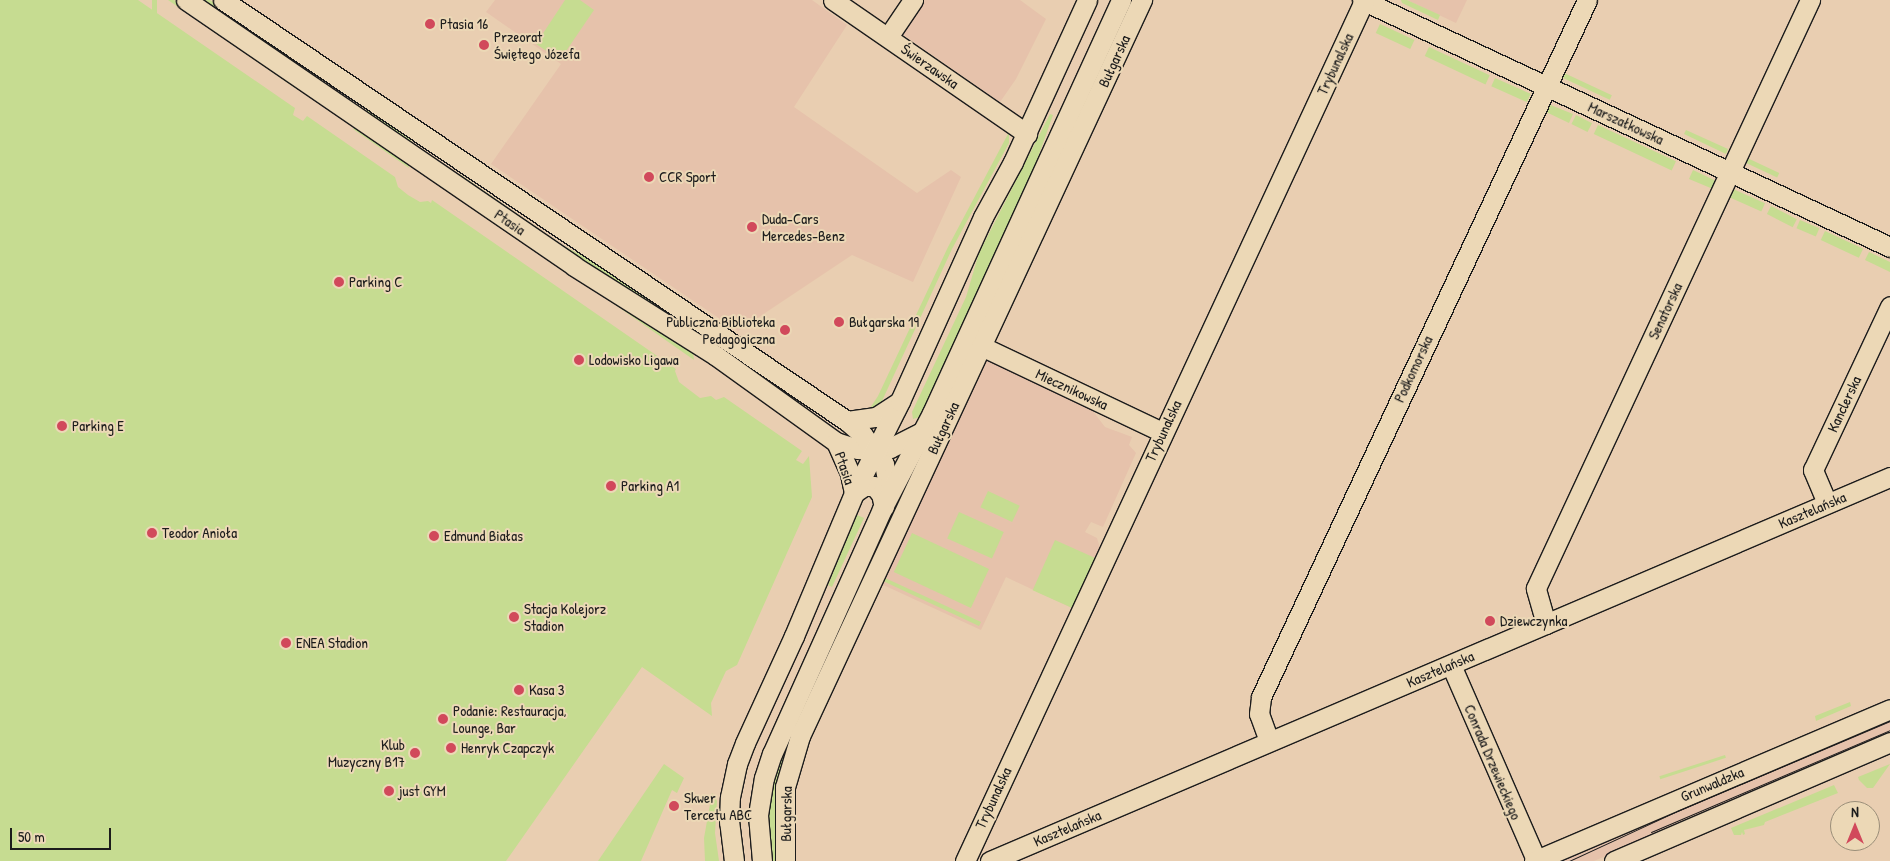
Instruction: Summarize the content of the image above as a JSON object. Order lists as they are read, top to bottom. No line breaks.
{"streets":{"street":["Bułgarska","Trybunalska","Świerzawska","Marszałkowska","Ptasia","Senatorska","Podkomorska","Miecznikowska","Kanclerska","Kasztelańska","Conrada Drzewieckiego","Grunwaldzka"]},"crossings":[["Bułgarska","Ptasia"],["Bułgarska","Miecznikowska"],["Trybunalska","Marszałkowska"],["Trybunalska","Miecznikowska"],["Marszałkowska","Senatorska"],["Marszałkowska","Podkomorska"],["Senatorska","Kasztelańska"],["Podkomorska","Kasztelańska"],["Kanclerska","Kasztelańska"],["Kasztelańska","Conrada Drzewieckiego"],["Conrada Drzewieckiego","Grunwaldzka"]],"places":["Ptasia 16","Przeorat Świętego Józefa","CCR Sport","Duda-Cars Mercedes-Benz","Parking C","Bułgarska 19","Publiczna Biblioteka Pedagogiczna","Lodowisko Ligawa","Parking E","Parking A1","Teodor Anioła","Edmund Białas","Stacja Kolejorz Stadion","Dziewczynka","ENEA Stadion","Kasa 3","Podanie: Restauracja, Lounge, Bar","Henryk Czapczyk","Klub Muzyczny B17","just GYM","Skwer Tercetu ABC"],"scale_bar":"50 m","north":"top"}
